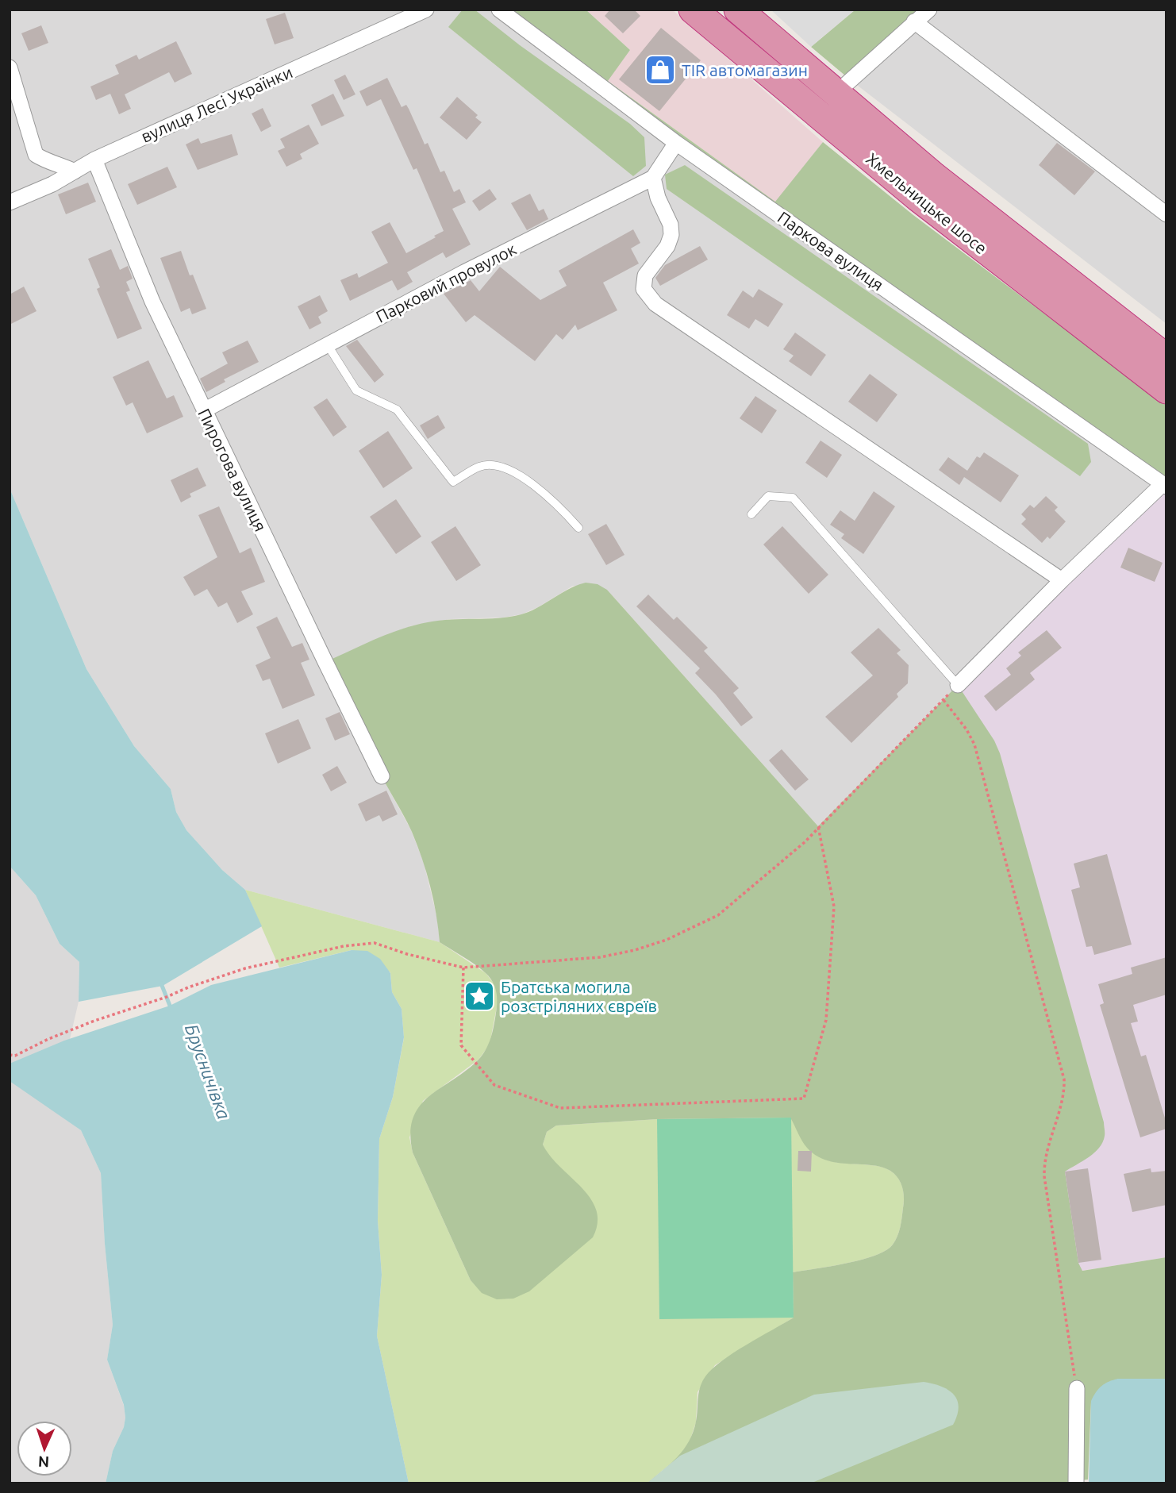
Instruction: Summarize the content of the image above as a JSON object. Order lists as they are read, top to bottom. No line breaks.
{"streets":{"highway":["Хмельницьке шосе"],"street":["вулиця Лесі Українки","Паркова вулиця","Парковий провулок","Пирогова вулиця"]},"crossings":[["вулиця Лесі Українки","Пирогова вулиця"],["Парковий провулок","Пирогова вулиця"]],"water":["Брусничівка"],"places":{"shop":["TIR автомагазин"],"place":["Братська могила розстріляних євреїв"]},"north":"bottom"}
